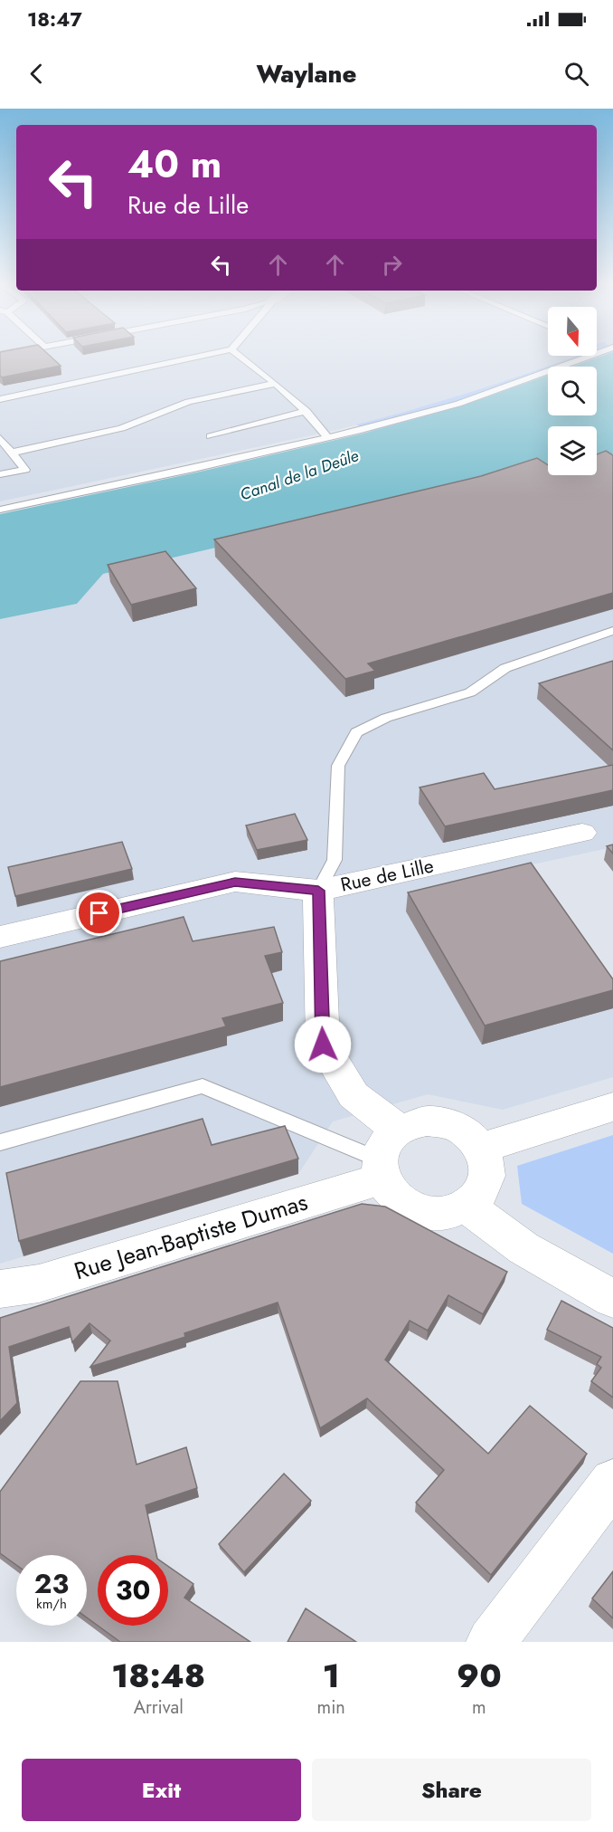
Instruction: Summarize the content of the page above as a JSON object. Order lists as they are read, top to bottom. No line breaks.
{"streets":{"street":["Rue de Lille","Rue Jean-Baptiste Dumas"]},"water":["Canal de la Deûle"],"north":"bottom","page":{"status":"18:47","header":"Waylane","turn":["40 m","Rue de Lille"],"speed":"23 km/h","limit":"30","eta":["18:48","Arrival","1","min","90","m"],"buttons":["Exit","Share"]}}
